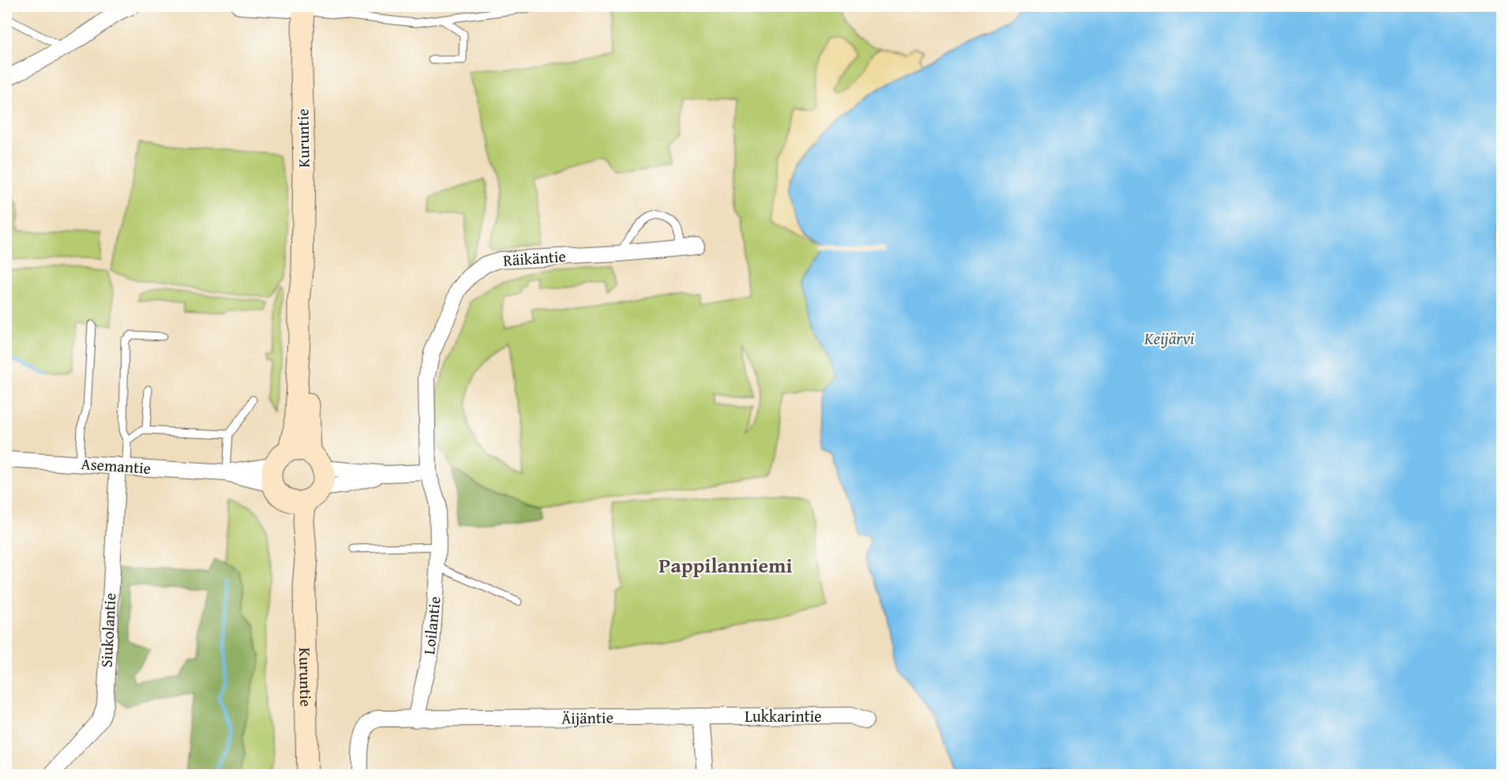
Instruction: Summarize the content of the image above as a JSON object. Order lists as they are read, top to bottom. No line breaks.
{"streets":{"main road":["Kuruntie"],"street":["Räikäntie","Asemantie","Loilantie","Siukolantie","Lukkarintie","Äijäntie"]},"crossings":[["Kuruntie","Asemantie"],["Räikäntie","Loilantie"],["Asemantie","Siukolantie"],["Loilantie","Äijäntie"],["Lukkarintie","Äijäntie"]],"districts":["Pappilanniemi"],"water":["Keijärvi"]}
